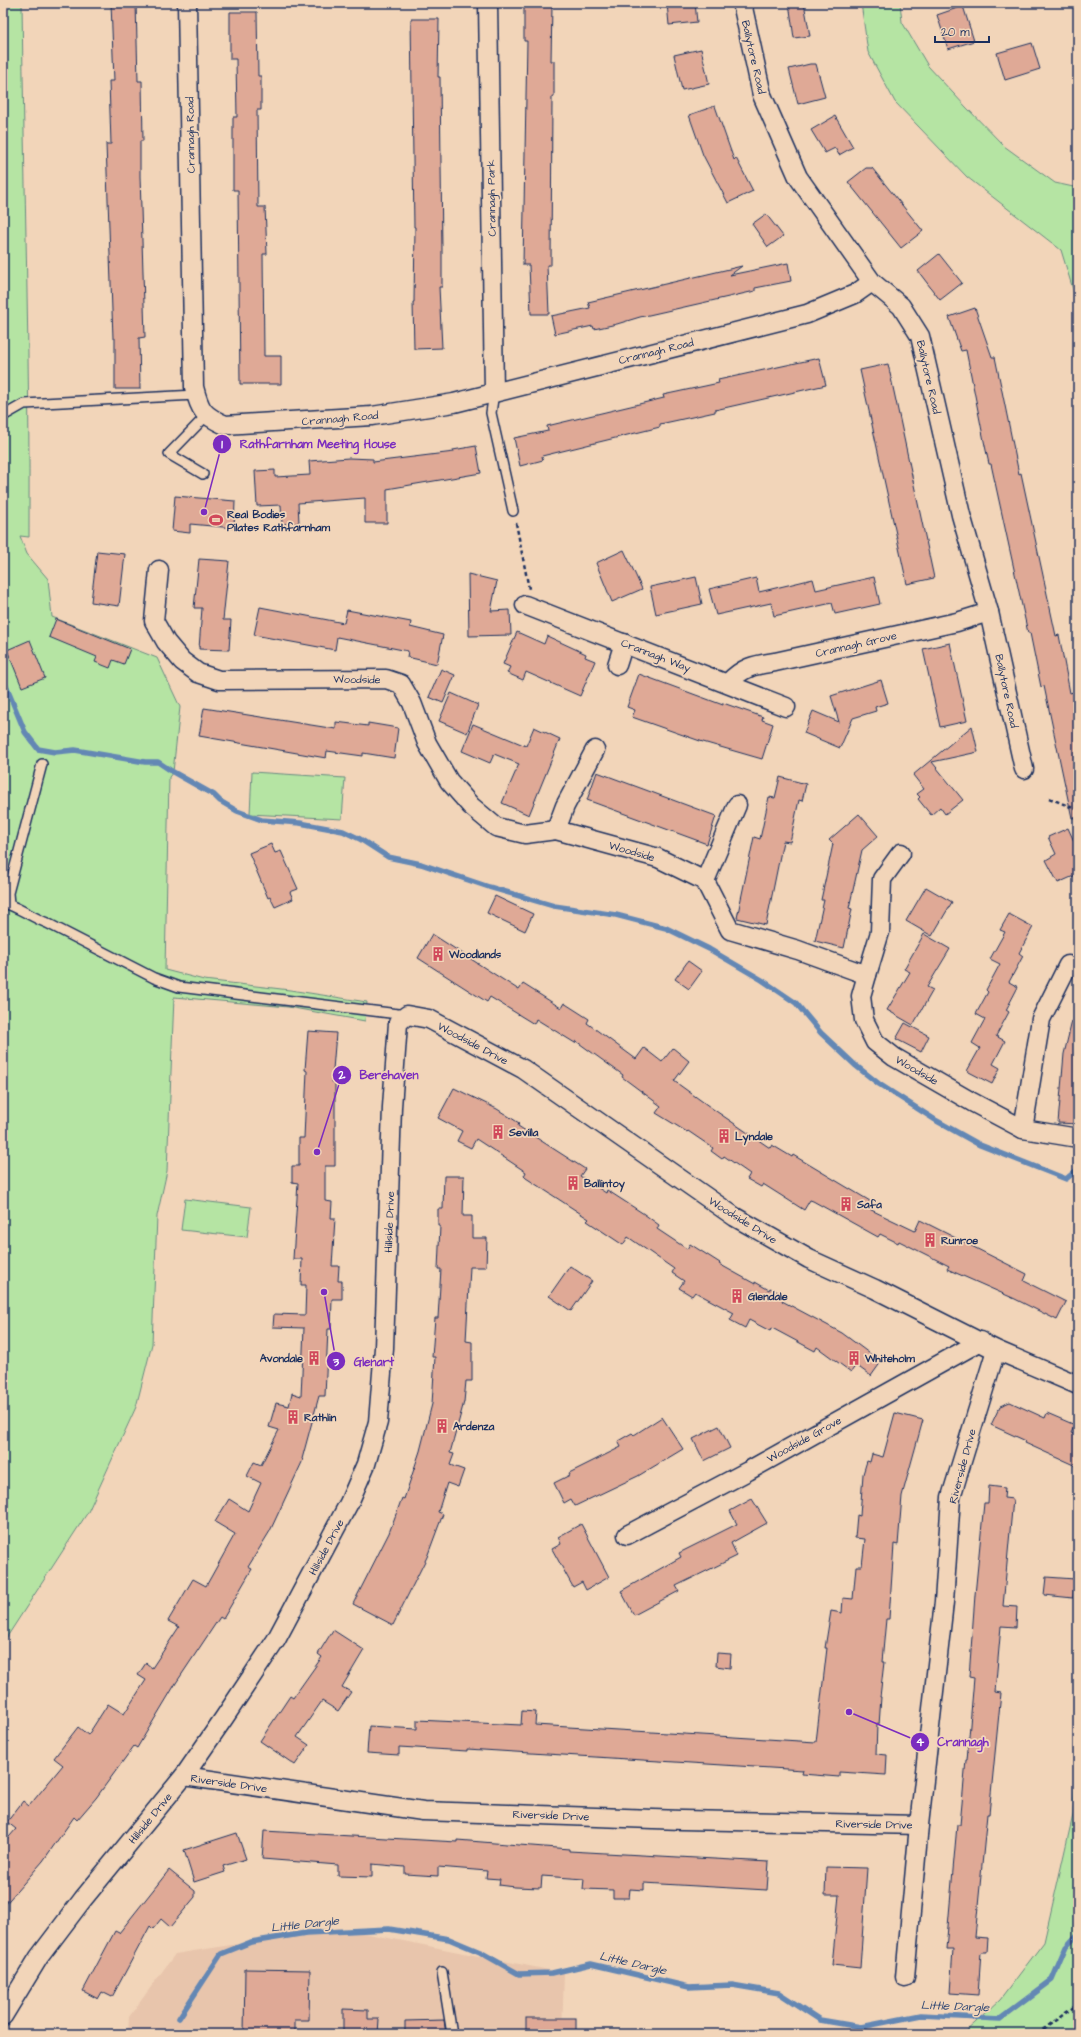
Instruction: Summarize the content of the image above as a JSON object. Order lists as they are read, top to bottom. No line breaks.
{"streets":{"street":["Ballytore Road","Crannagh Road","Crannagh Park","Crannagh Grove","Crannagh Way","Woodside","Woodside Drive","Hillside Drive","Woodside Grove","Riverside Drive"]},"crossings":[["Ballytore Road","Crannagh Road"],["Ballytore Road","Crannagh Grove"],["Crannagh Road","Crannagh Park"],["Crannagh Grove","Crannagh Way"],["Woodside Drive","Hillside Drive"],["Woodside Drive","Woodside Grove"],["Woodside Drive","Riverside Drive"],["Hillside Drive","Riverside Drive"],["Woodside Grove","Riverside Drive"]],"water":["Little Dargle"],"places":{"other":["Rathfarnham Meeting House","Berehaven","Glenart","Crannagh"],"sports":["Real Bodies Pilates Rathfarnham"],"building":["Woodlands","Sevilla","Lyndale","Ballintoy","Safa","Runroe","Glendale","Avondale","Whiteholm","Rathlin","Ardenza"]},"scale_bar":"20 m"}
